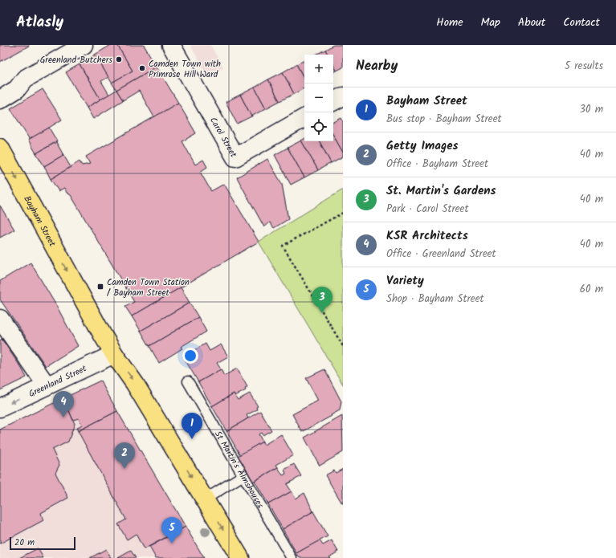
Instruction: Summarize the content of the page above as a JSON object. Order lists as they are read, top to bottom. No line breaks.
{"streets":{"main road":["Bayham Street"],"street":["Carol Street","Greenland Street"],"lane":["St Martin's Almshouses"]},"crossings":[["Bayham Street","Greenland Street"]],"one_way":["Bayham Street","Greenland Street"],"places":{"other":["Greenland Butchers","Camden Town with Primrose Hill Ward"],"transit":["Camden Town Station / Bayham Street"]},"scale_bar":"20 m","page":{"header":"Atlasly","nav":["Home","Map","About","Contact"],"heading":["Nearby","5 results"],"map_buttons":["+","−"],"list":[{"mark":"1","name":"Bayham Street","note":"Bus stop · Bayham Street","value":"30 m"},{"mark":"2","name":"Getty Images","note":"Office · Bayham Street","value":"40 m"},{"mark":"3","name":"St. Martin's Gardens","note":"Park · Carol Street","value":"40 m"},{"mark":"4","name":"KSR Architects","note":"Office · Greenland Street","value":"40 m"},{"mark":"5","name":"Variety","note":"Shop · Bayham Street","value":"60 m"}],"pins":["3","4","1","2","5"],"scale":"20 m"}}
